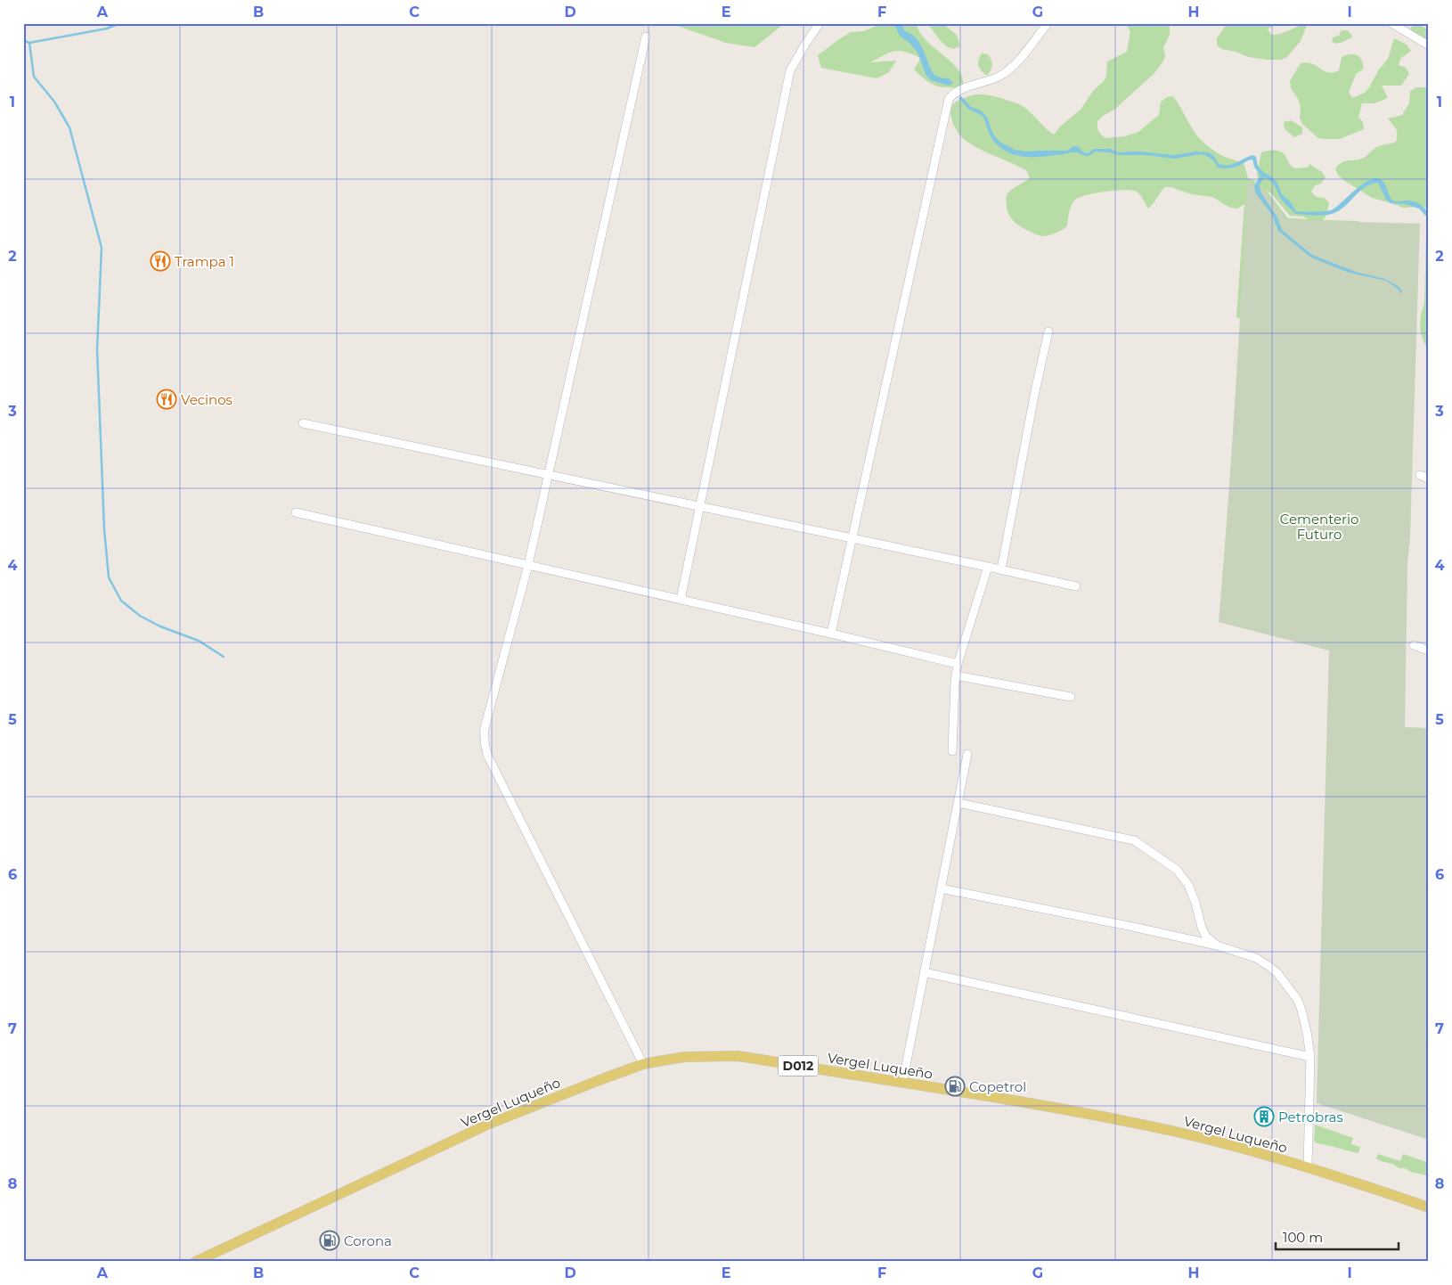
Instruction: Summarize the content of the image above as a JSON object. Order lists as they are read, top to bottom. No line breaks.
{"streets":{"main road":["D012","Vergel Luqueño"]},"parks":["Cementerio Futuro"],"places":{"restaurant":["Trampa 1","Vecinos"],"fuel station":["Copetrol","Corona"],"building":["Petrobras"]},"scale_bar":"100 m","grid":{"columns":["A","B","C","D","E","F","G","H","I"],"rows":["1","2","3","4","5","6","7","8"]}}
